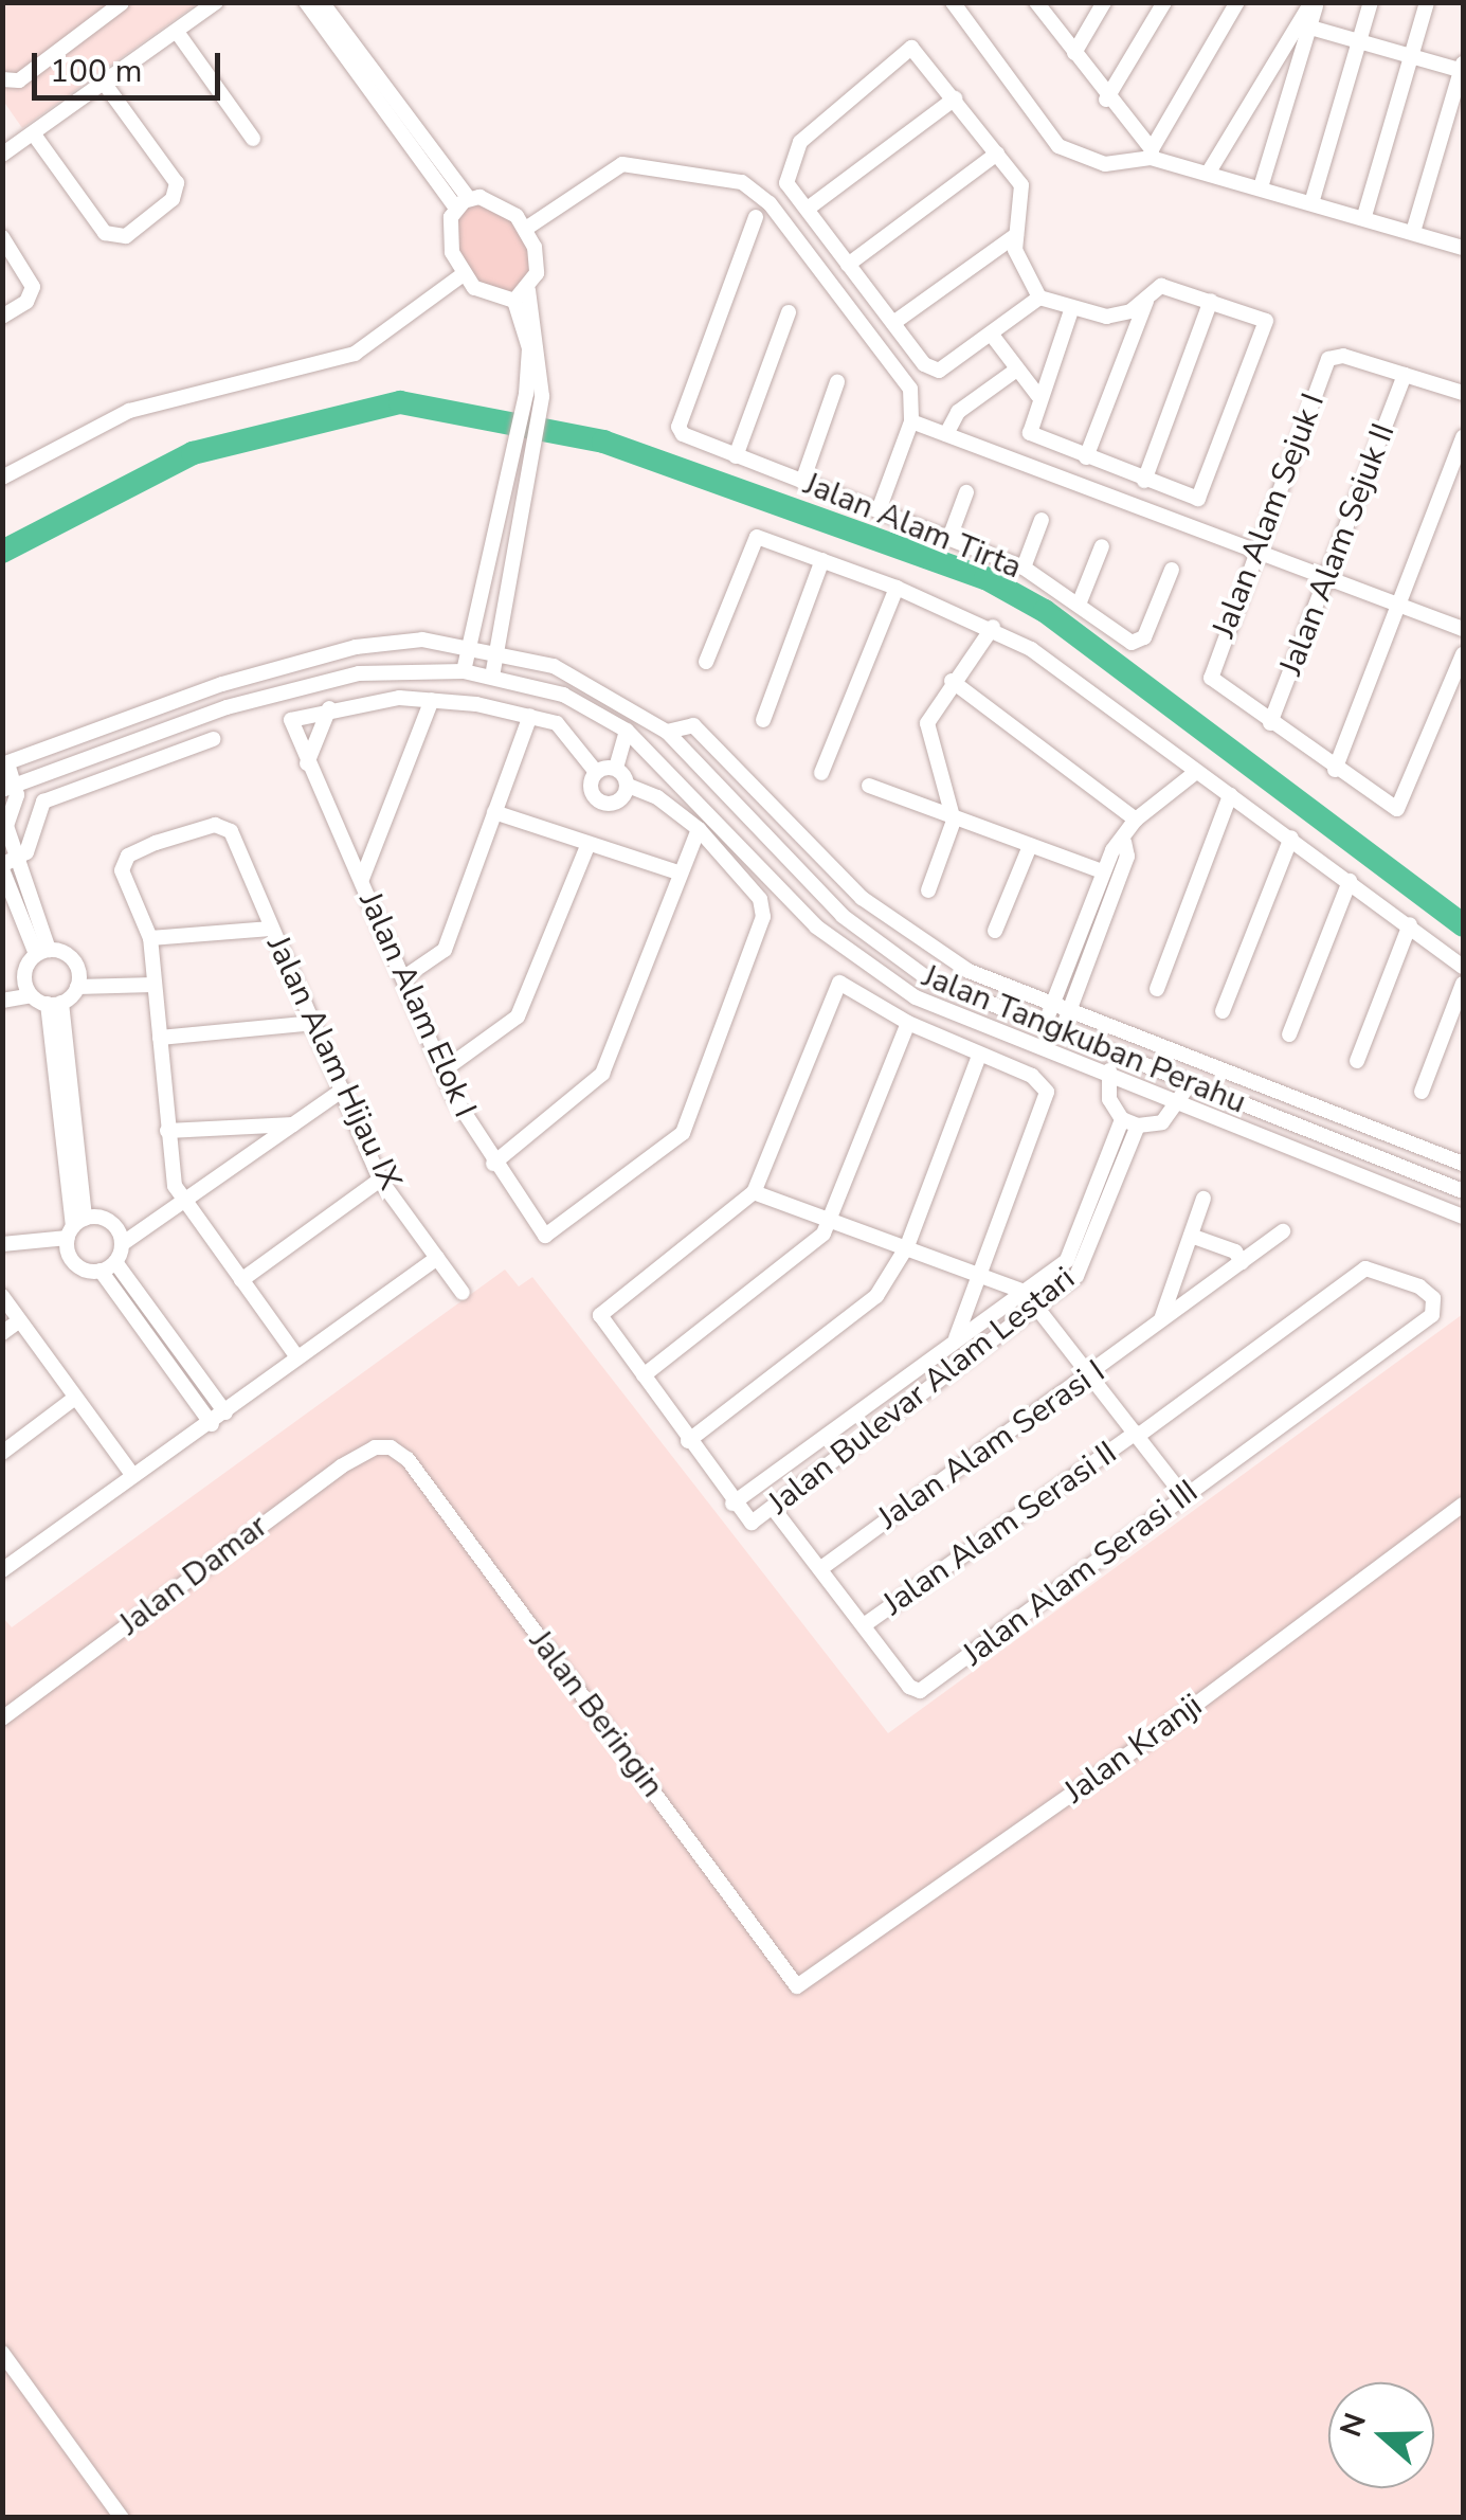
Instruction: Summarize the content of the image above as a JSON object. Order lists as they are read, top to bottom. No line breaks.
{"streets":{"street":["Jalan Alam Sejuk I","Jalan Alam Tirta","Jalan Alam Sejuk II","Jalan Alam Elok I","Jalan Tangkuban Perahu","Jalan Alam Hijau IX","Jalan Bulevar Alam Lestari","Jalan Alam Serasi I","Jalan Alam Serasi II","Jalan Alam Serasi III","Jalan Damar","Jalan Beringin","Jalan Kranji"]},"crossings":[["Jalan Alam Sejuk I","Jalan Alam Sejuk II"],["Jalan Bulevar Alam Lestari","Jalan Alam Serasi III"],["Jalan Alam Serasi I","Jalan Alam Serasi III"],["Jalan Alam Serasi II","Jalan Alam Serasi III"],["Jalan Damar","Jalan Beringin"],["Jalan Beringin","Jalan Kranji"]],"scale_bar":"100 m","north":"left"}
